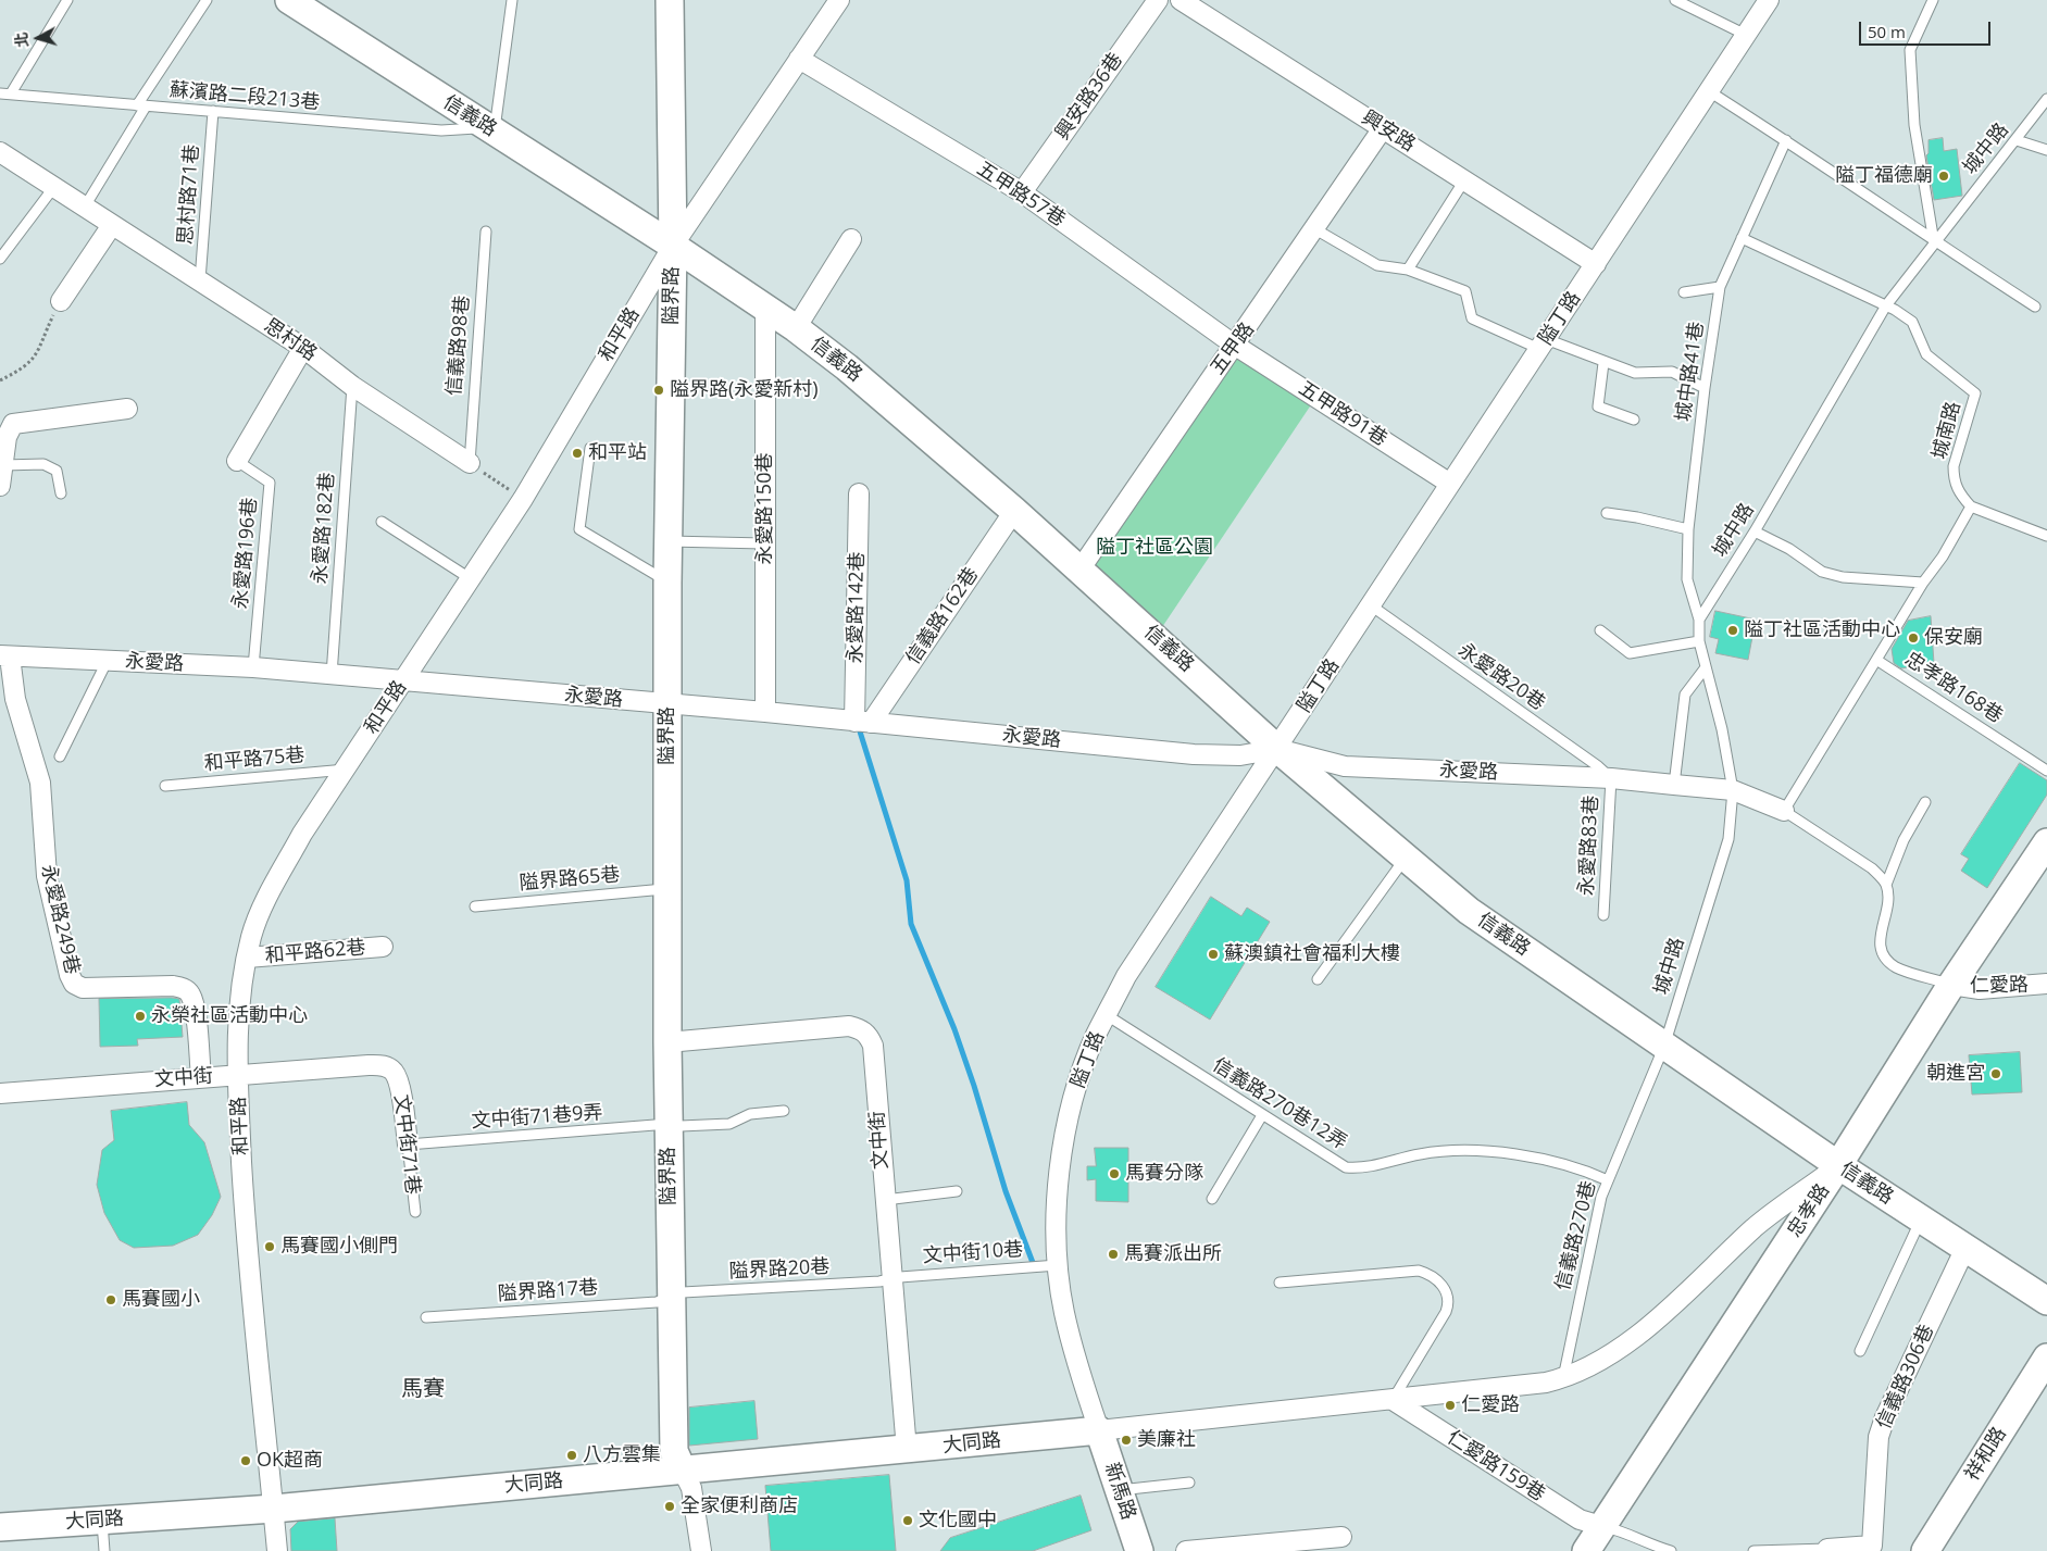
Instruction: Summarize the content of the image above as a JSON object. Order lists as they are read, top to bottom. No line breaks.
{"streets":{"street":["興安路36巷","信義路","興安路","五甲路57巷","隘界路","隘丁路","和平路","思村路","五甲路","五甲路91巷","永愛路150巷","永愛路142巷","信義路162巷","永愛路","永愛路249巷","和平路62巷","仁愛路","文中街","文中街71巷","忠孝路","信義路306巷","大同路","祥和路","仁愛路159巷","新馬路"],"lane":["蘇濱路二段213巷","城中路","思村路71巷","信義路98巷","城中路41巷","城南路","永愛路182巷","永愛路196巷","永愛路20巷","忠孝路168巷","和平路75巷","永愛路83巷","隘界路65巷","信義路270巷12弄","文中街71巷9弄","信義路270巷","文中街10巷","隘界路20巷","隘界路17巷"]},"crossings":[["蘇濱路二段213巷","信義路"],["蘇濱路二段213巷","思村路71巷"],["興安路36巷","五甲路57巷"],["信義路","城中路"],["信義路","隘界路"],["信義路","隘丁路"],["信義路","和平路"],["信義路","五甲路"],["信義路","永愛路150巷"],["信義路","信義路162巷"],["信義路","永愛路"],["信義路","忠孝路"],["信義路","信義路270巷"],["信義路","信義路306巷"],["興安路","隘丁路"],["興安路","五甲路"],["城中路","城中路41巷"],["城中路","城南路"],["城中路","永愛路"],["城中路","信義路270巷"],["思村路71巷","思村路"],["五甲路57巷","和平路"],["五甲路57巷","五甲路"],["五甲路57巷","五甲路91巷"],["隘界路","和平路"],["隘界路","永愛路"],["隘界路","隘界路65巷"],["隘界路","文中街"],["隘界路","文中街71巷9弄"],["隘界路","隘界路20巷"],["隘界路","隘界路17巷"],["隘界路","大同路"],["隘丁路","五甲路91巷"],["隘丁路","永愛路"],["隘丁路","永愛路20巷"],["隘丁路","信義路270巷12弄"],["隘丁路","文中街10巷"],["隘丁路","大同路"],["隘丁路","新馬路"],["和平路","永愛路"],["和平路","和平路75巷"],["和平路","和平路62巷"],["和平路","文中街"],["和平路","大同路"],["思村路","信義路98巷"],["思村路","永愛路182巷"],["五甲路","五甲路91巷"],["城中路41巷","城南路"],["永愛路150巷","永愛路"],["永愛路182巷","永愛路"],["永愛路196巷","永愛路"],["永愛路142巷","信義路162巷"],["永愛路142巷","永愛路"],["信義路162巷","永愛路"],["永愛路","永愛路20巷"],["永愛路","永愛路83巷"],["永愛路","永愛路249巷"],["永愛路20巷","永愛路83巷"],["永愛路249巷","文中街"],["仁愛路","忠孝路"],["文中街","文中街71巷"],["文中街","文中街10巷"],["文中街","隘界路20巷"],["文中街","大同路"],["信義路270巷12弄","信義路270巷"],["文中街71巷9弄","文中街71巷"],["忠孝路","仁愛路159巷"],["文中街10巷","隘界路20巷"],["隘界路20巷","隘界路17巷"],["大同路","新馬路"]],"districts":["馬賽"],"parks":["隘丁社區公園"],"places":["隘丁福德廟","隘界路(永愛新村)","和平站","隘丁社區活動中心","保安廟","蘇澳鎮社會福利大樓","永榮社區活動中心","朝進宮","馬賽分隊","馬賽國小側門","馬賽派出所","馬賽國小","仁愛路","美廉社","八方雲集","OK超商","全家便利商店","文化國中"],"scale_bar":"50 m","north":"left"}
